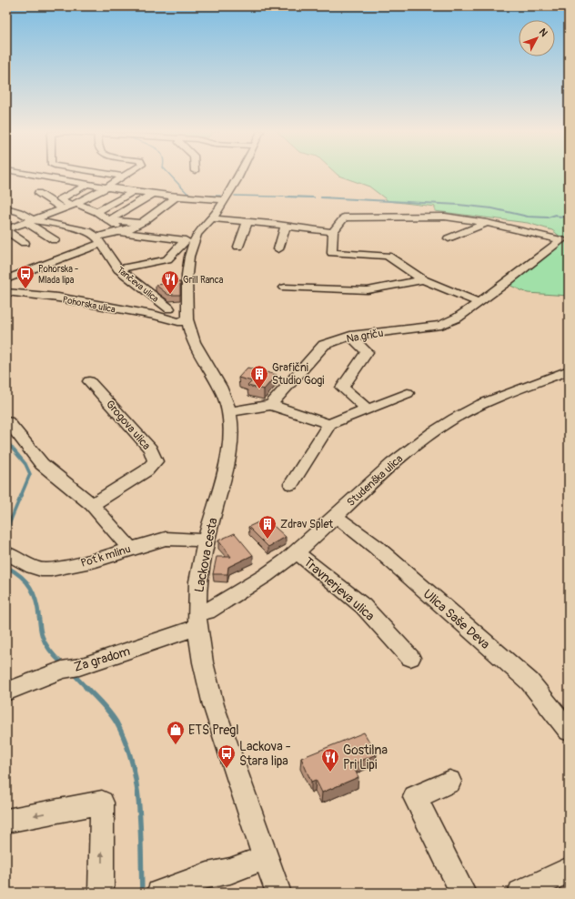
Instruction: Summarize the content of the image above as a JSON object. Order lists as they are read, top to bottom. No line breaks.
{"streets":{"street":["Tančeva ulica","Pohorska ulica","Na griču","Grogova ulica","Studenška ulica","Lackova cesta","Pot k mlinu","Travnerjeva ulica","Ulica Saše Deva","Za gradom"]},"crossings":[["Tančeva ulica","Pohorska ulica"],["Tančeva ulica","Lackova cesta"],["Studenška ulica","Lackova cesta"],["Studenška ulica","Travnerjeva ulica"],["Studenška ulica","Ulica Saše Deva"],["Studenška ulica","Za gradom"],["Lackova cesta","Pot k mlinu"],["Lackova cesta","Za gradom"]],"places":{"bus stop":["Pohorska - Mlada lipa","Lackova - Stara lipa"],"restaurant":["Grill Ranca","Gostilna Pri Lipi"],"building":["Grafični Studio Gogi","Zdrav Splet"],"shop":["ETS Pregl"]},"north":"top right"}
